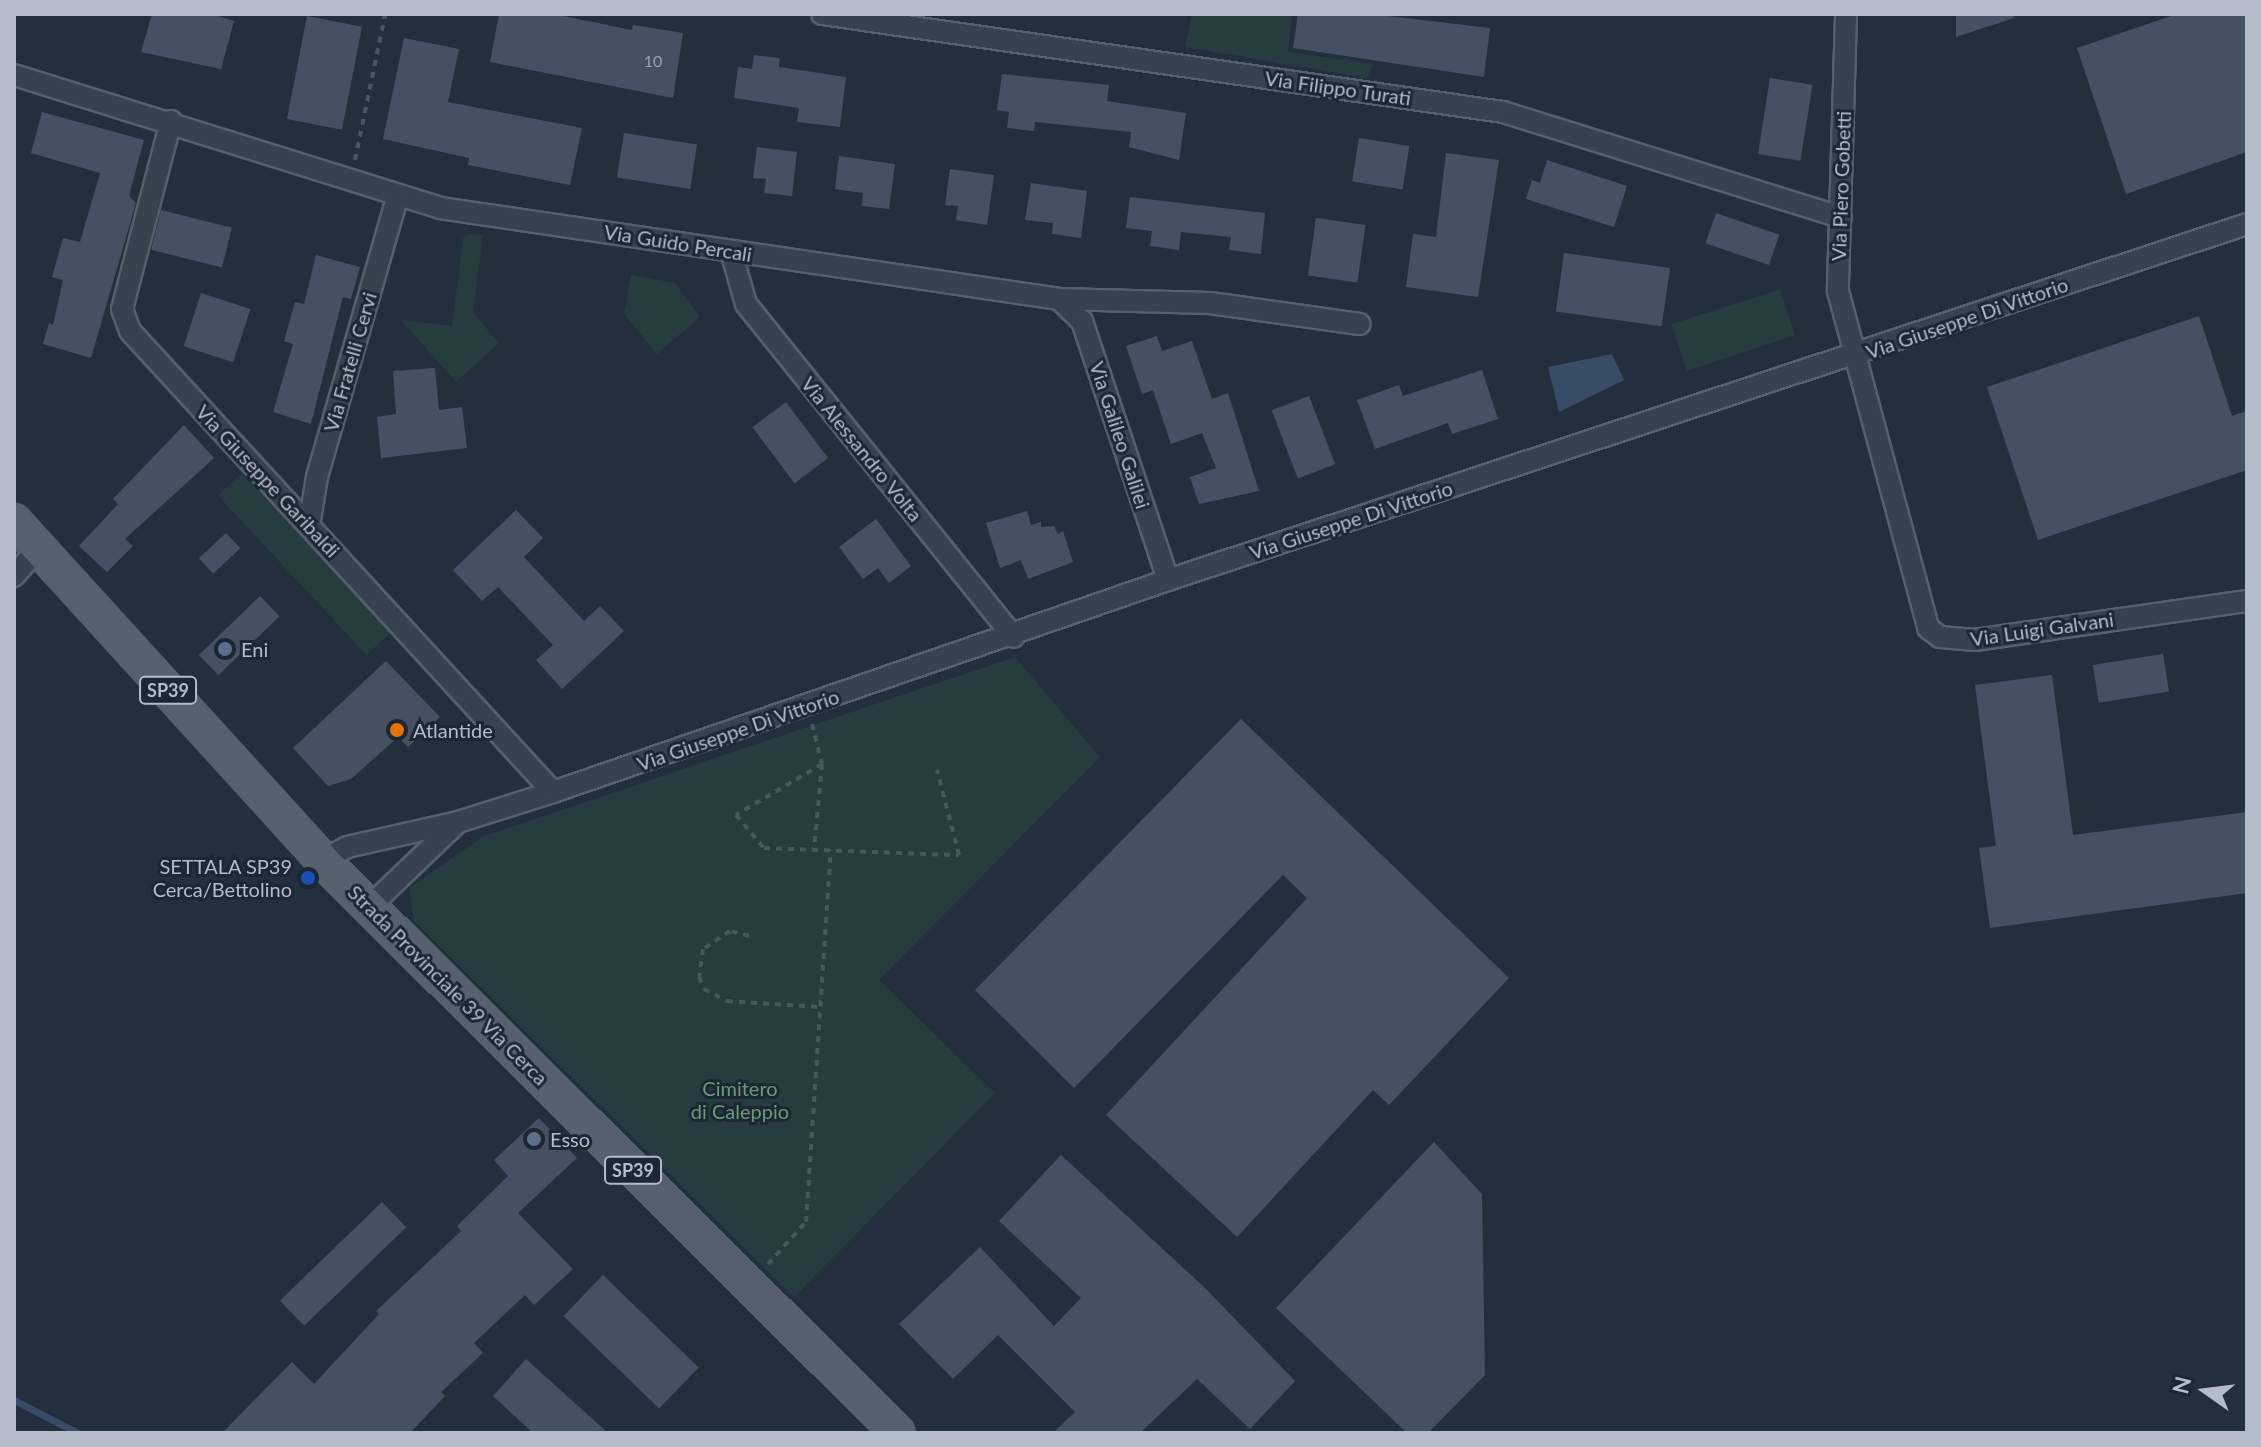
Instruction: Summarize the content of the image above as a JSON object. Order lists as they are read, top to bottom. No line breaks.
{"streets":{"main road":["SP39","Strada Provinciale 39 Via Cerca"],"street":["Via Filippo Turati","Via Piero Gobetti","Via Guido Percali","Via Giuseppe Di Vittorio","Via Fratelli Cervi","Via Galileo Galilei","Via Alessandro Volta","Via Giuseppe Garibaldi","Via Luigi Galvani"]},"crossings":[["Via Filippo Turati","Via Piero Gobetti"],["Via Piero Gobetti","Via Giuseppe Di Vittorio"],["Via Piero Gobetti","Via Luigi Galvani"],["Via Guido Percali","Via Fratelli Cervi"],["Via Guido Percali","Via Galileo Galilei"],["Via Guido Percali","Via Alessandro Volta"],["Via Guido Percali","Via Giuseppe Garibaldi"],["Via Giuseppe Di Vittorio","Via Galileo Galilei"],["Via Giuseppe Di Vittorio","Via Alessandro Volta"],["Via Giuseppe Di Vittorio","Via Giuseppe Garibaldi"],["Via Giuseppe Di Vittorio","Via Luigi Galvani"],["Via Giuseppe Di Vittorio","Strada Provinciale 39 Via Cerca"],["Via Fratelli Cervi","Via Giuseppe Garibaldi"]],"parks":["Cimitero di Caleppio"],"places":["Eni","Atlantide","SETTALA SP39 Cerca/Bettolino","Esso"],"house_numbers":["10"],"north":"left"}
